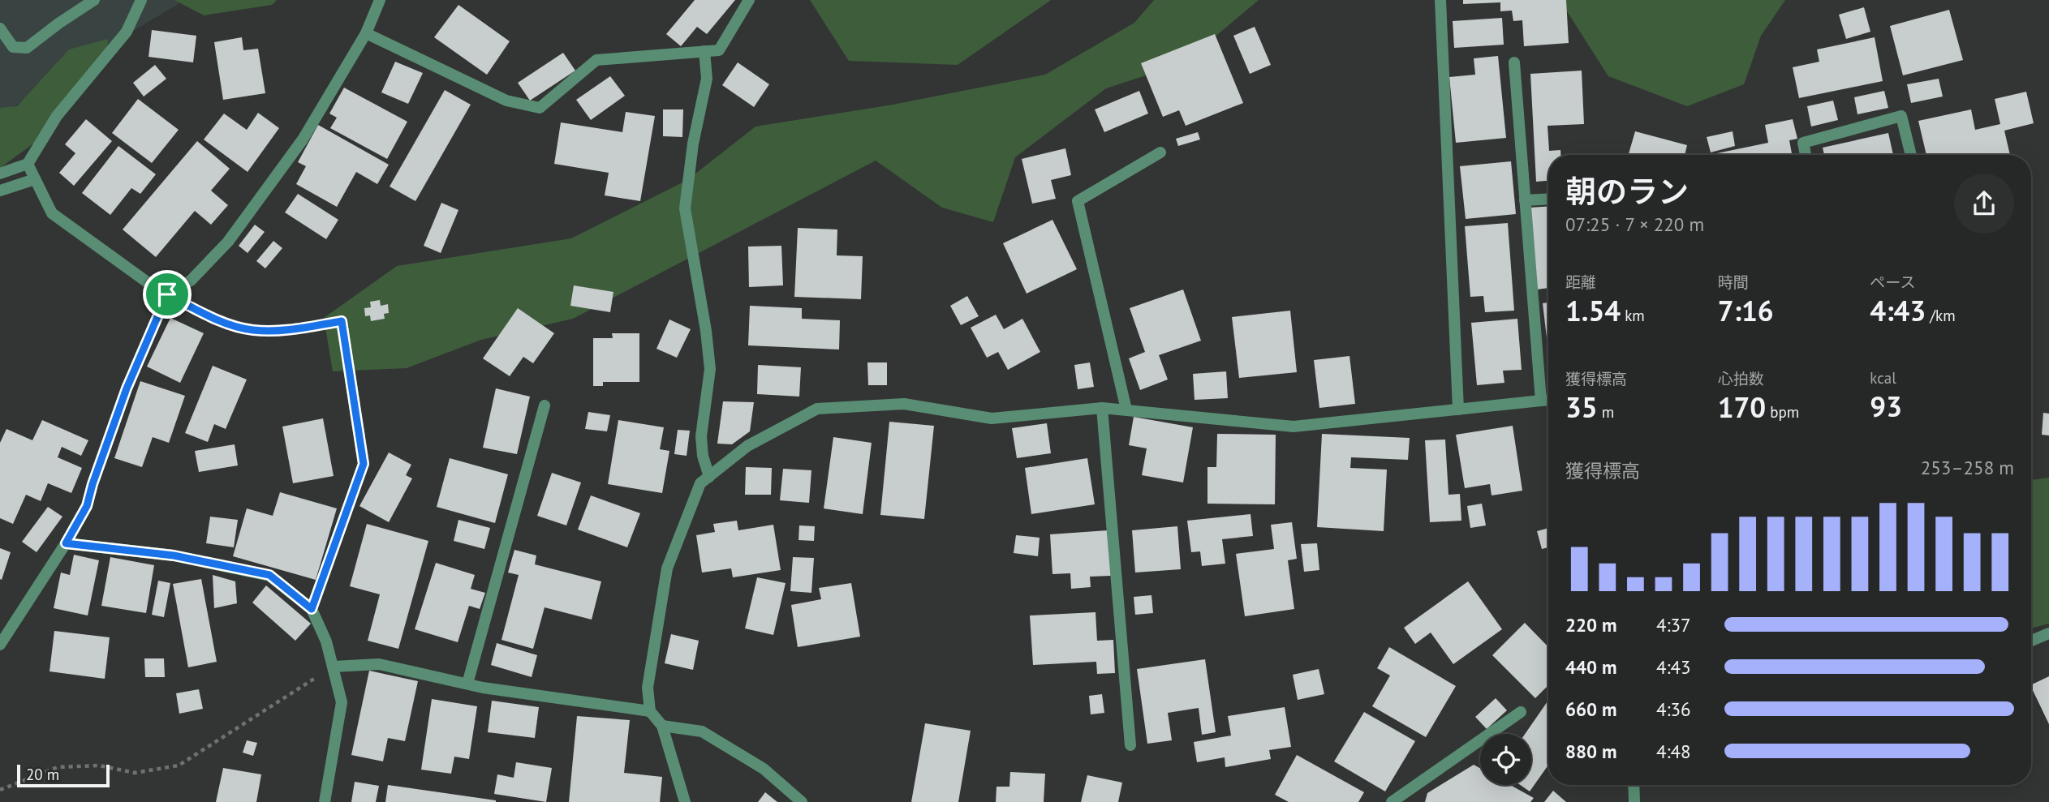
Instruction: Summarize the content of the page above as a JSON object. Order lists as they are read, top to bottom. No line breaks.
{"scale_bar":"20 m","page":{"heading":["朝のラン","07:25 · 7 × 220 m"],"stats":[["距離","1.54 km"],["時間","7:16"],["ペース","4:43 /km"],["獲得標高","35 m"],["心拍数","170 bpm"],["kcal","93"]],"chart":["獲得標高","253–258 m"],"list":[{"name":"220 m","note":"4:37"},{"name":"440 m","note":"4:43"},{"name":"660 m","note":"4:36"},{"name":"880 m","note":"4:48"}],"scale":"20 m"}}
